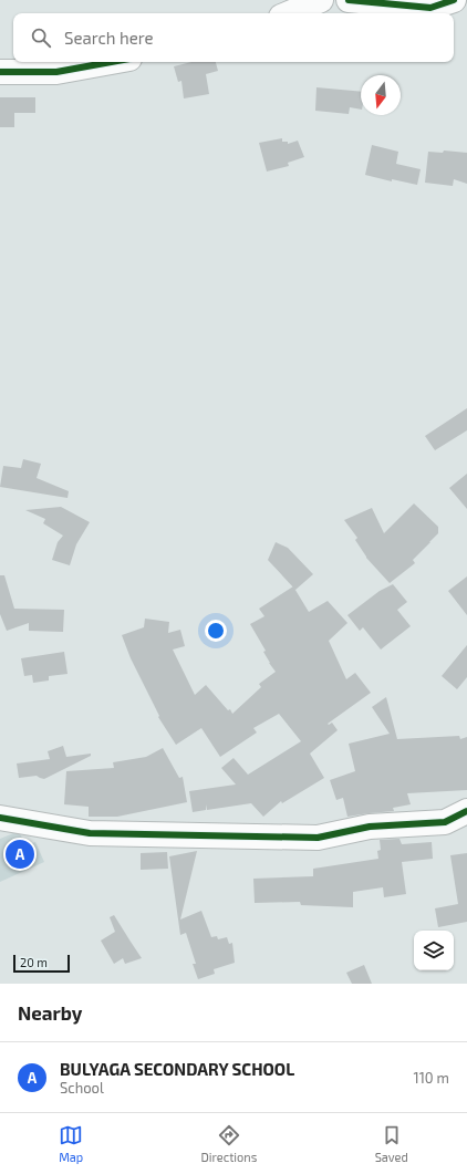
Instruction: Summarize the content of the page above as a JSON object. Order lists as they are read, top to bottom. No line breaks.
{"scale_bar":"20 m","north":"bottom","page":{"search":"Search here","pins":"A","scale":"20 m","heading":"Nearby","list":[{"mark":"A","name":"BULYAGA SECONDARY SCHOOL","note":"School","value":"110 m"}],"nav":["Map","Directions","Saved"]}}
